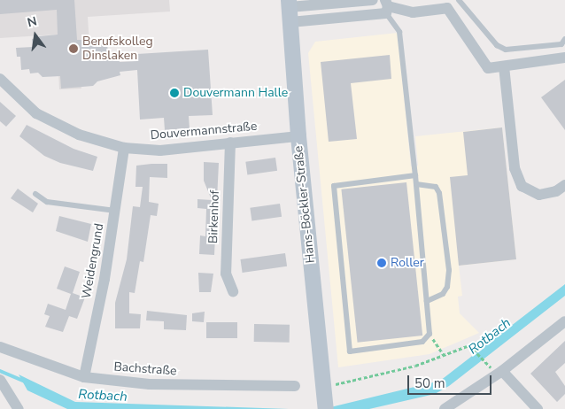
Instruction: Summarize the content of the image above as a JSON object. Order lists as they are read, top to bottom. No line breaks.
{"streets":{"main road":["Hans-Böckler-Straße"],"street":["Douvermannstraße","Birkenhof","Weidengrund","Bachstraße"]},"crossings":[["Douvermannstraße","Hans-Böckler-Straße"],["Douvermannstraße","Birkenhof"],["Douvermannstraße","Weidengrund"],["Weidengrund","Bachstraße"]],"water":["Rotbach"],"places":["Berufskolleg Dinslaken","Douvermann Halle","Roller"],"scale_bar":"50 m","north":"top"}
